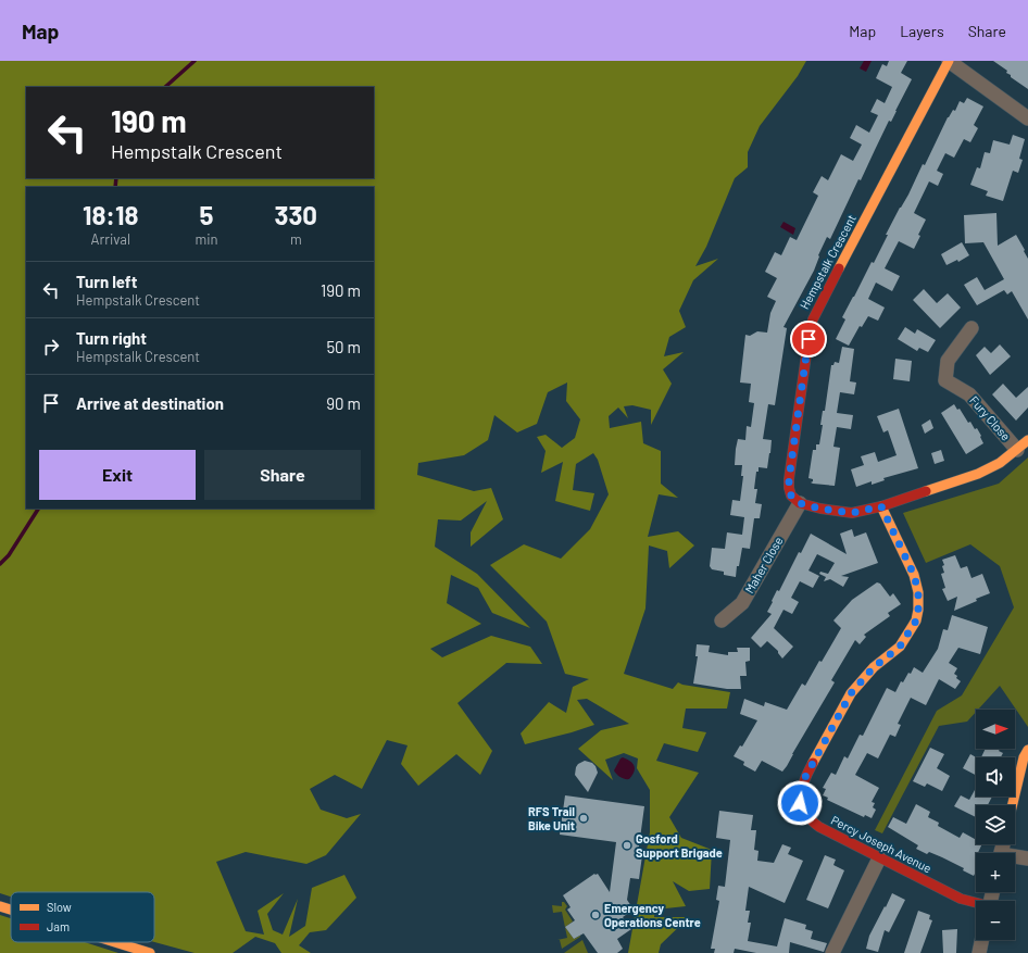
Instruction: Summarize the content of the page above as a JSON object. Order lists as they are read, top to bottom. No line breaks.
{"streets":{"street":["Hempstalk Crescent","Fury Close","Maher Close","Percy Joseph Avenue"]},"crossings":[["Hempstalk Crescent","Maher Close"]],"places":["RFS Trail Bike Unit","Gosford Support Brigade","Emergency Operations Centre"],"legend":["Slow","Jam"],"north":"right","page":{"header":"Map","nav":["Map","Layers","Share"],"turn":["190 m","Hempstalk Crescent"],"eta":["18:18","Arrival","5","min","330","m"],"list":[{"name":"Turn left","note":"Hempstalk Crescent","value":"190 m"},{"name":"Turn right","note":"Hempstalk Crescent","value":"50 m"},{"name":"Arrive at destination","value":"90 m"}],"buttons":["Exit","Share"],"map_buttons":["+","−"]}}
